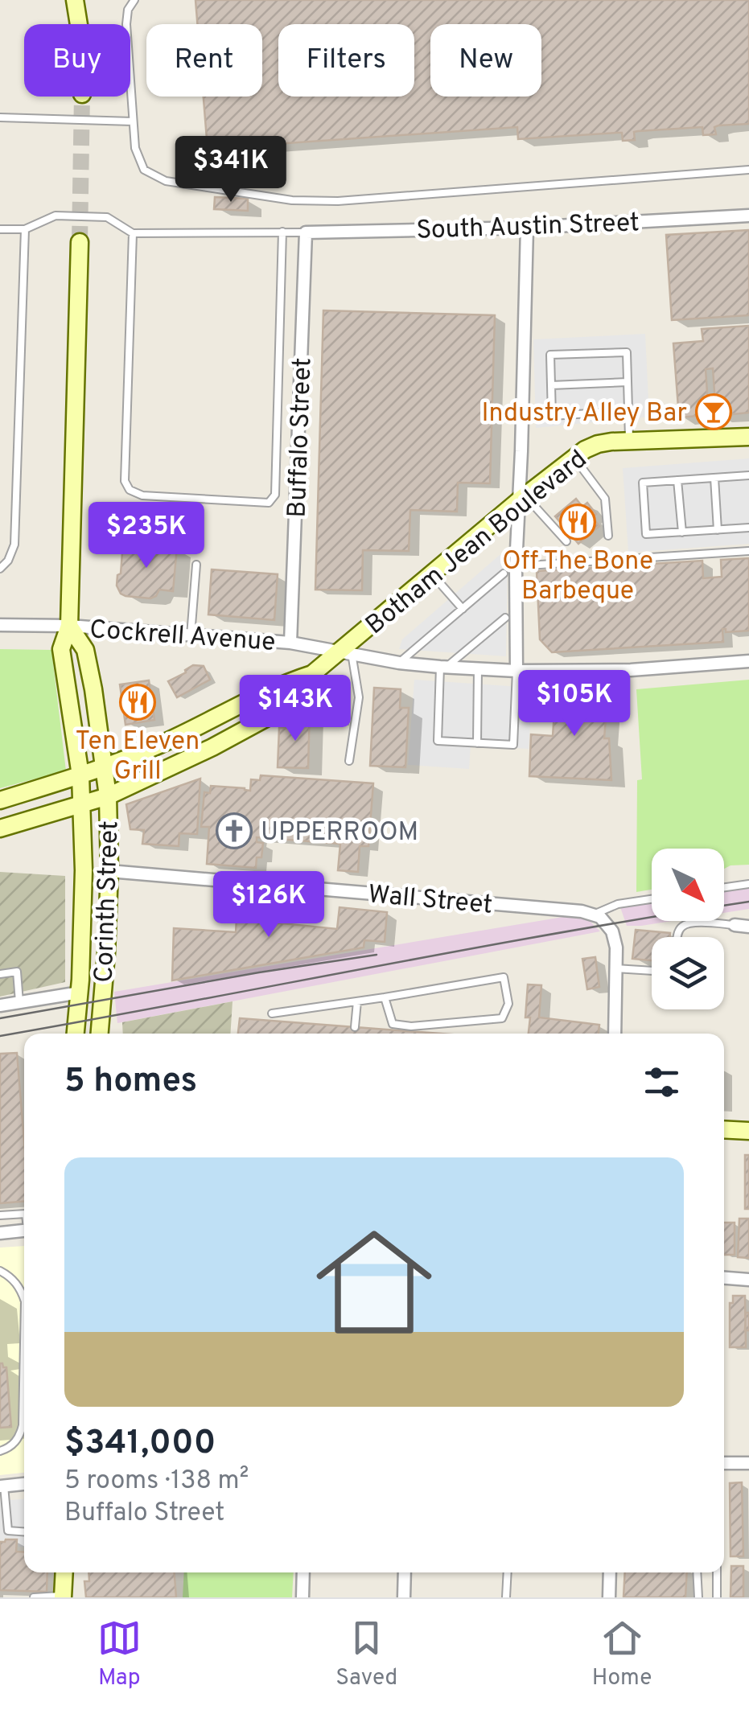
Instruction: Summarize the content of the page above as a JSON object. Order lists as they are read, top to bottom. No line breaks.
{"streets":{"main road":["Botham Jean Boulevard","Corinth Street"],"street":["South Austin Street","Buffalo Street","Cockrell Avenue","Wall Street"]},"crossings":[["South Austin Street","Buffalo Street"],["Buffalo Street","Cockrell Avenue"],["Botham Jean Boulevard","Cockrell Avenue"],["Botham Jean Boulevard","Corinth Street"],["Cockrell Avenue","Corinth Street"],["Wall Street","Corinth Street"]],"places":{"bar":["Industry Alley Bar"],"restaurant":["Off The Bone Barbeque","Ten Eleven Grill"],"church":["UPPERROOM"]},"north":"bottom right","page":{"chip":["Buy","Rent","Filters","New"],"price":["$341K","$235K","$105K","$143K","$126K"],"heading":"5 homes","list":[{"name":"$341,000","note":"5 rooms · 138 m² · Buffalo Street"}],"tabs":["Map","Saved","Home"]}}
